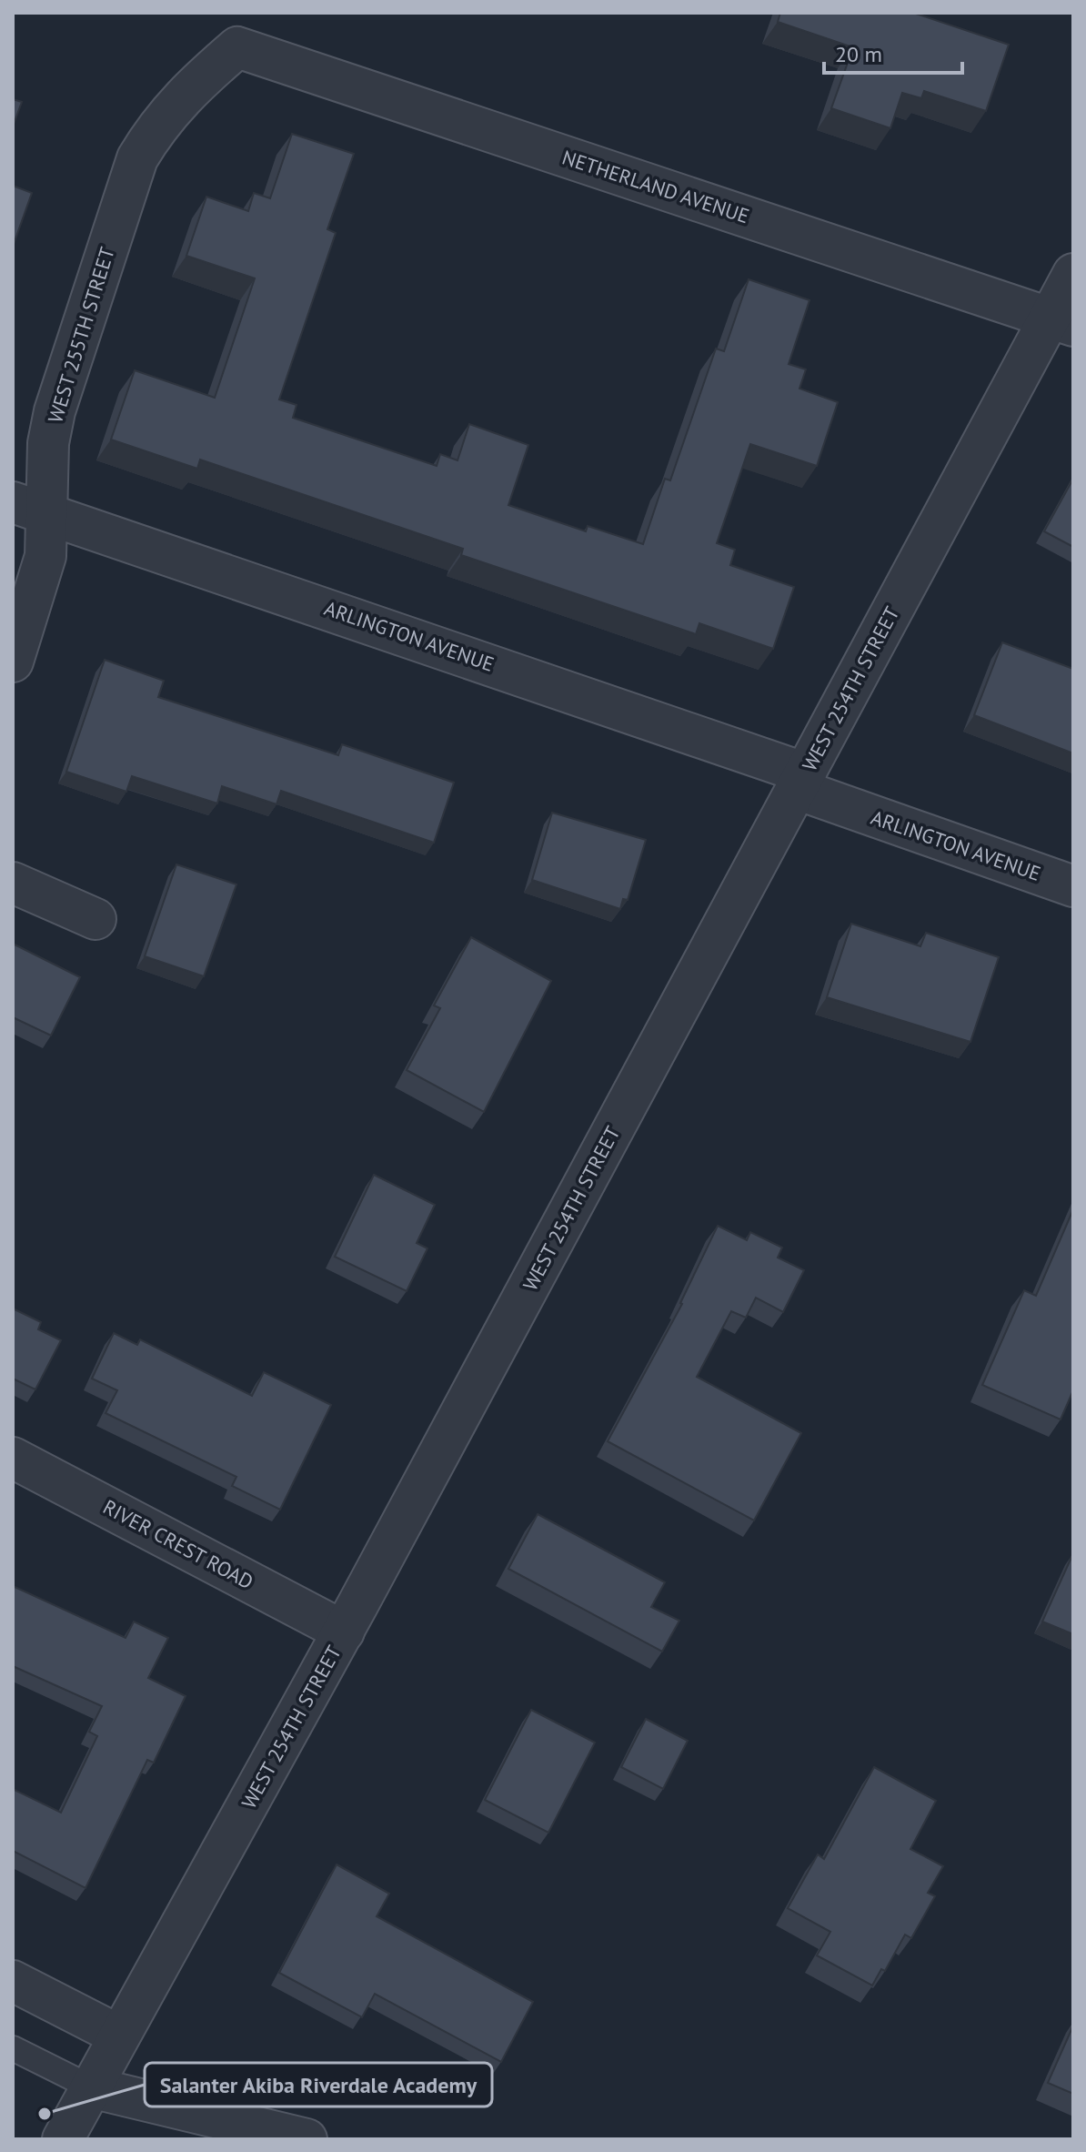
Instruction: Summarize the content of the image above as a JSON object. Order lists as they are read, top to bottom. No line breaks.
{"streets":{"street":["NETHERLAND AVENUE","WEST 255TH STREET","ARLINGTON AVENUE","WEST 254TH STREET","RIVER CREST ROAD"]},"crossings":[["NETHERLAND AVENUE","WEST 255TH STREET"],["NETHERLAND AVENUE","WEST 254TH STREET"],["WEST 255TH STREET","ARLINGTON AVENUE"],["ARLINGTON AVENUE","WEST 254TH STREET"],["WEST 254TH STREET","RIVER CREST ROAD"]],"places":["Salanter Akiba Riverdale Academy"],"scale_bar":"20 m"}
